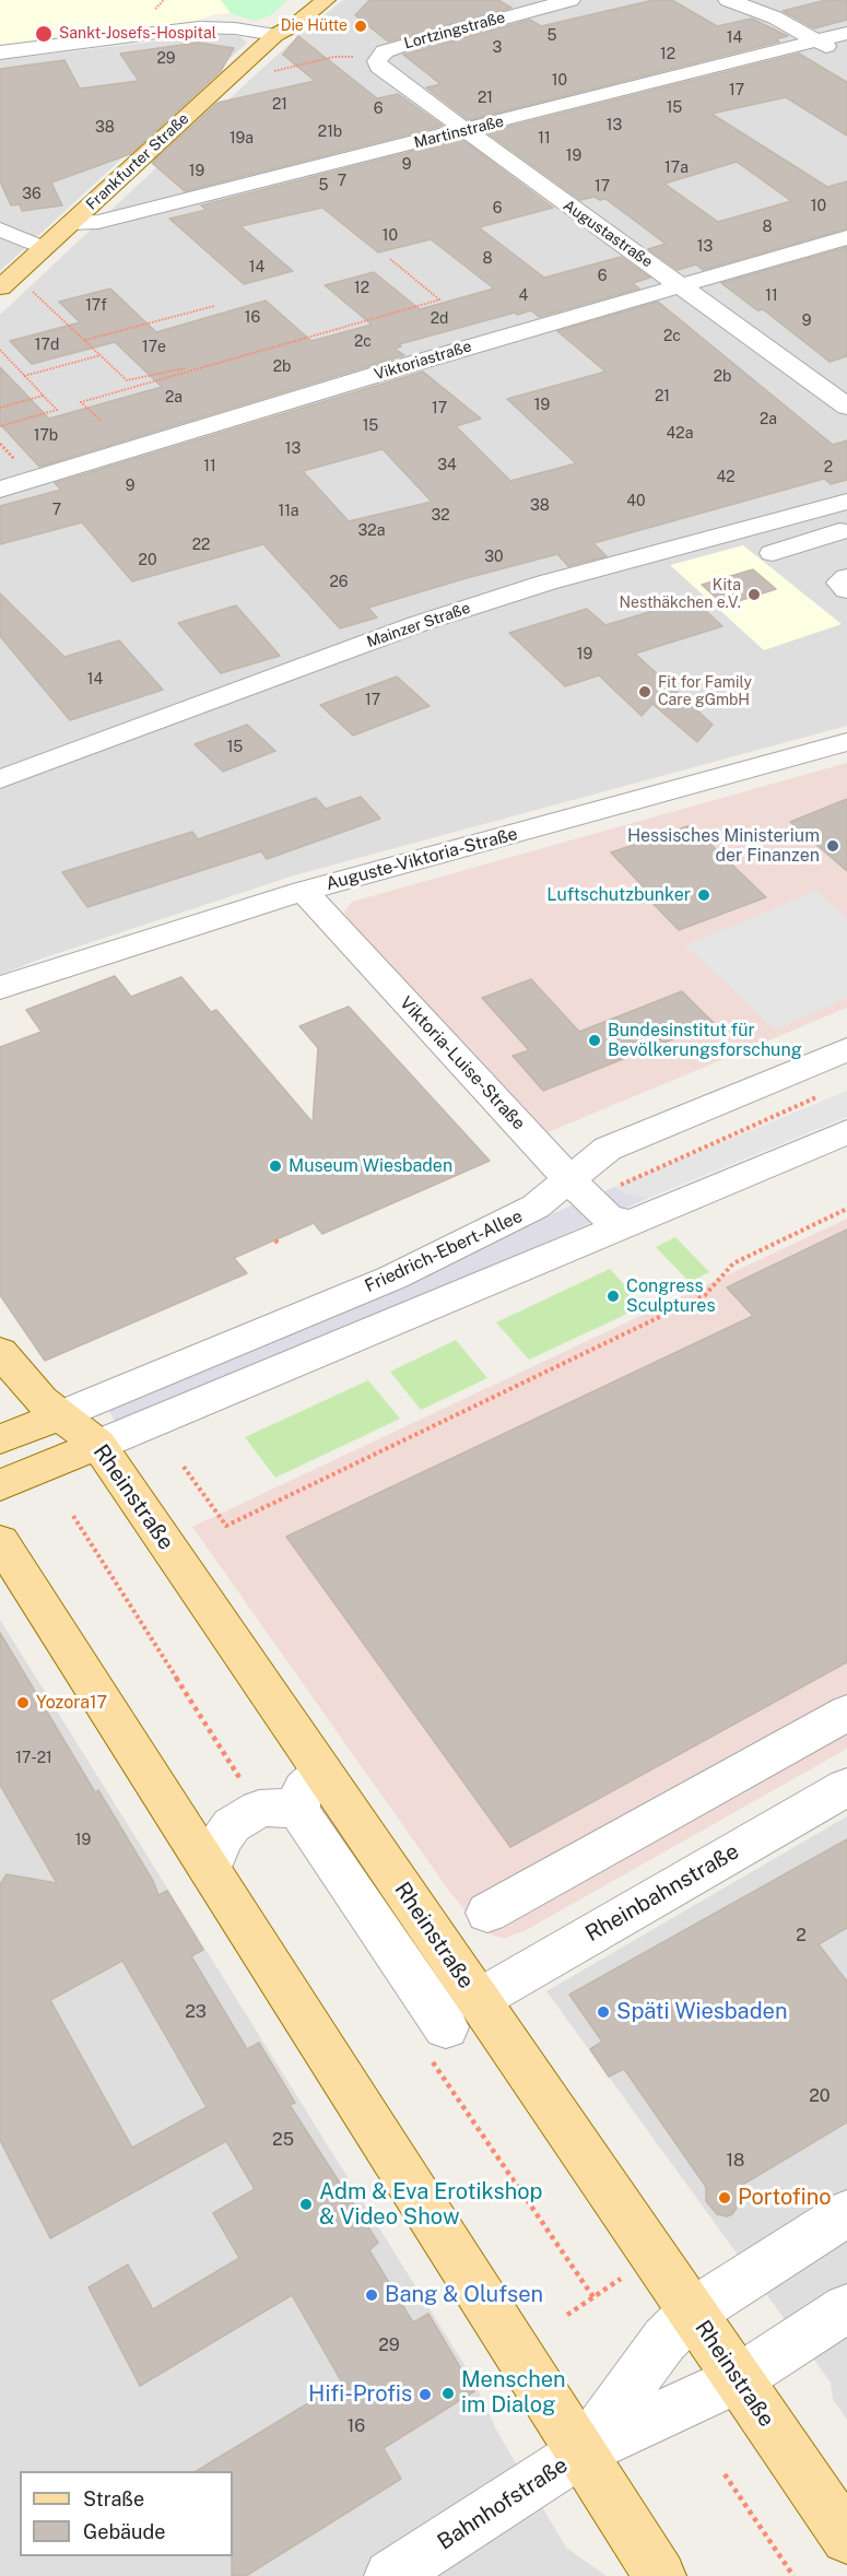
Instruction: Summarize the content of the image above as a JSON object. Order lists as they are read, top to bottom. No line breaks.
{"streets":{"main road":["Frankfurter Straße","Rheinstraße"],"street":["Lortzingstraße","Martinstraße","Augustastraße","Viktoriastraße","Mainzer Straße","Auguste-Viktoria-Straße","Viktoria-Luise-Straße","Friedrich-Ebert-Allee","Rheinbahnstraße","Bahnhofstraße"]},"crossings":[["Lortzingstraße","Augustastraße"],["Martinstraße","Frankfurter Straße"],["Martinstraße","Augustastraße"],["Augustastraße","Viktoriastraße"],["Auguste-Viktoria-Straße","Viktoria-Luise-Straße"],["Viktoria-Luise-Straße","Friedrich-Ebert-Allee"],["Friedrich-Ebert-Allee","Rheinstraße"],["Rheinstraße","Rheinbahnstraße"],["Rheinstraße","Bahnhofstraße"]],"places":["Die Hütte","Sankt-Josefs-Hospital","Kita Nesthäkchen e.V.","Fit for Family Care gGmbH","Hessisches Ministerium der Finanzen","Luftschutzbunker","Bundesinstitut für Bevölkerungsforschung","Museum Wiesbaden","Congress Sculptures","Yozora17","Späti Wiesbaden","Portofino","Adm & Eva Erotikshop & Video Show","Bang & Olufsen","Menschen im Dialog","Hifi-Profis"],"house_numbers":["5","14","3","12","29","10","17","21","21","15","6","13","38","21b","19a","11","19","9","17a","19","7","5","17","36","10","6","8","10","13","8","14","6","12","4","11","17f","16","2d","9","2c","2c","17d","17e","2b","2b","21","2a","19","17","2a","15","42a","17b","13","34","11","2","42","9","40","38","7","11a","32","32a","22","30","20","26","19","14","17","15","17-21","19","2","23","20","25","18","29","16"],"legend":["Straße","Gebäude"]}
